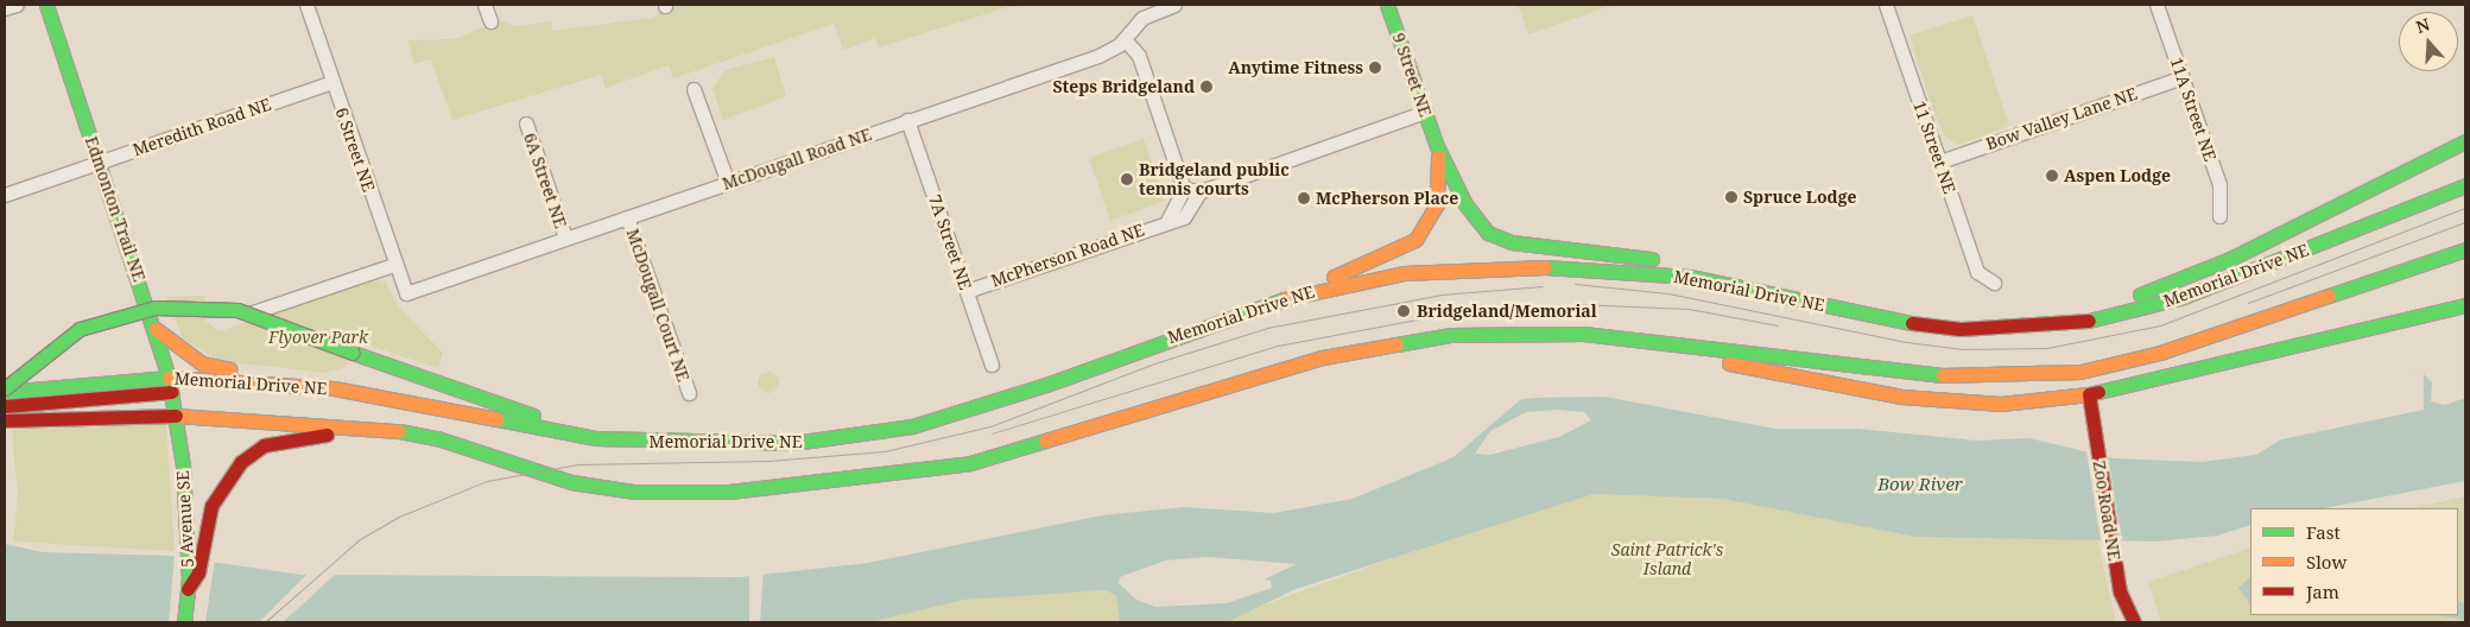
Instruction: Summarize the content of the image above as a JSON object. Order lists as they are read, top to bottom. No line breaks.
{"streets":{"main road":["9 Street NE","Edmonton Trail NE","Memorial Drive NE","Zoo Road NE","5 Avenue SE"],"street":["11A Street NE","Bow Valley Lane NE","Meredith Road NE","11 Street NE","6 Street NE","McDougall Road NE","6A Street NE","7A Street NE","McPherson Road NE","McDougall Court NE"]},"crossings":[["11A Street NE","Bow Valley Lane NE"],["Bow Valley Lane NE","11 Street NE"],["Meredith Road NE","6 Street NE"],["Meredith Road NE","Edmonton Trail NE"],["6 Street NE","McDougall Road NE"],["McDougall Road NE","6A Street NE"],["McDougall Road NE","7A Street NE"],["McDougall Road NE","McDougall Court NE"],["Edmonton Trail NE","Memorial Drive NE"],["Edmonton Trail NE","5 Avenue SE"],["7A Street NE","McPherson Road NE"],["Memorial Drive NE","5 Avenue SE"]],"water":["Bow River"],"parks":["Flyover Park","Saint Patrick's Island"],"places":["Anytime Fitness","Steps Bridgeland","Aspen Lodge","Bridgeland public tennis courts","Spruce Lodge","McPherson Place","Bridgeland/Memorial"],"legend":["Fast","Slow","Jam"],"north":"top"}
